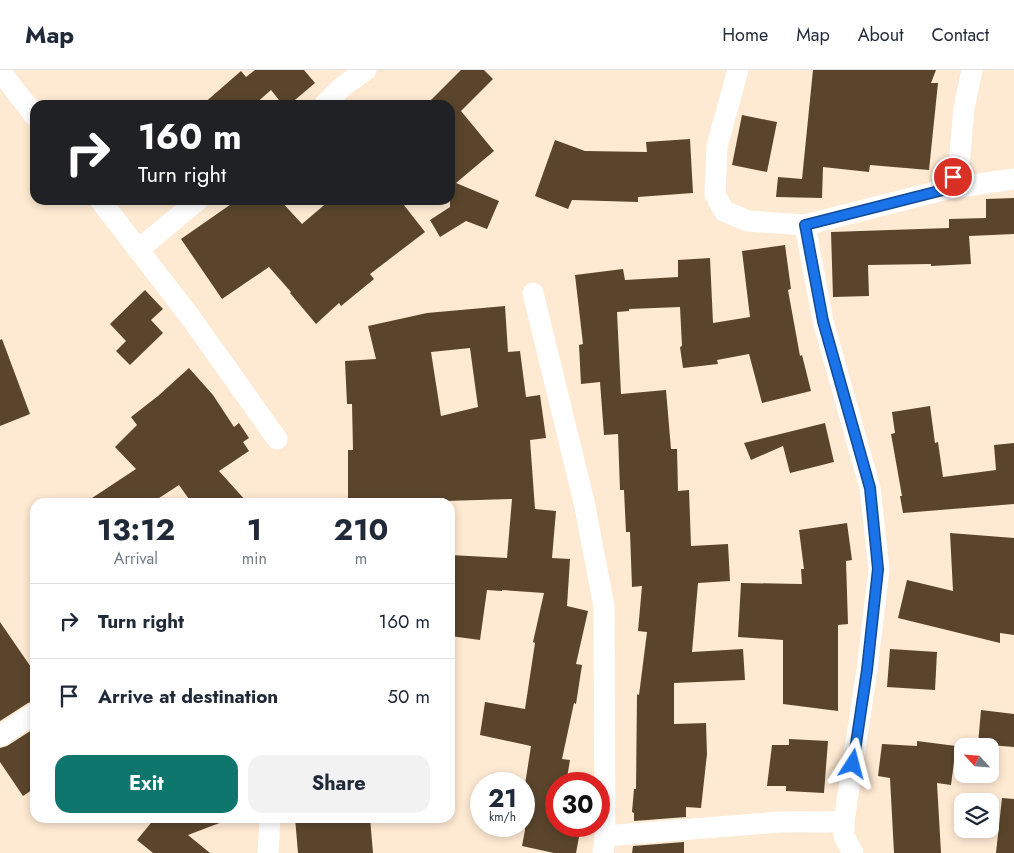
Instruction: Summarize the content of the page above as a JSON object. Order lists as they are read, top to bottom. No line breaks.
{"north":"top left","page":{"header":"Map","nav":["Home","Map","About","Contact"],"turn":["160 m","Turn right"],"eta":["13:12","Arrival","1","min","210","m"],"list":[{"name":"Turn right","value":"160 m"},{"name":"Arrive at destination","value":"50 m"}],"buttons":["Exit","Share"],"speed":"21 km/h","limit":"30"}}
